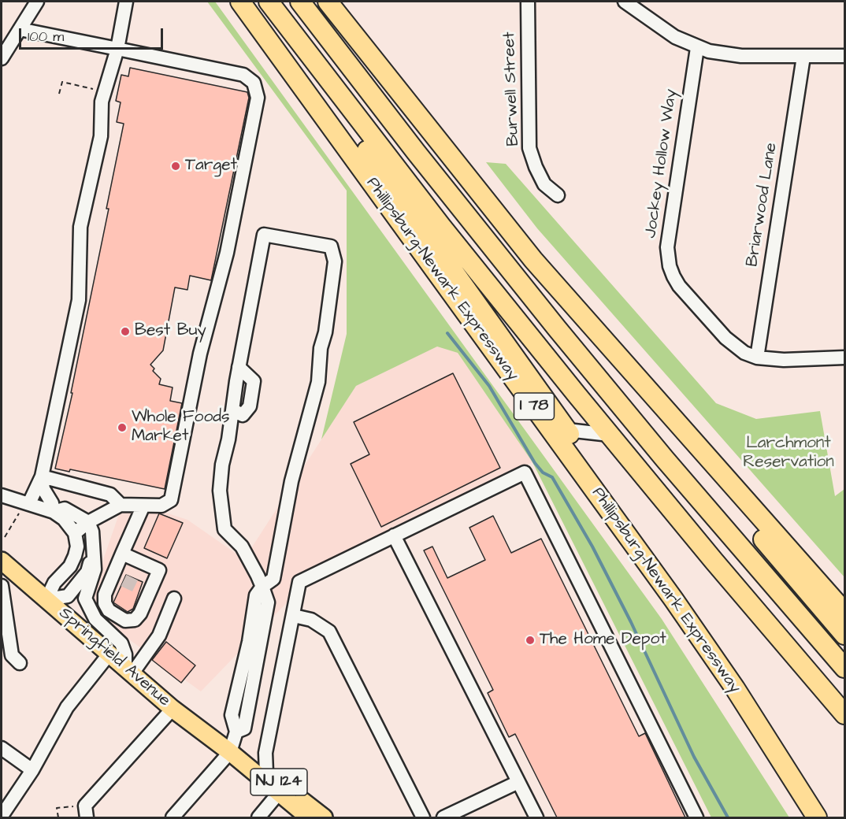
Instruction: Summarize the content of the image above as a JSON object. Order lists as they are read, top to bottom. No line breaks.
{"streets":{"highway":["Phillipsburg-Newark Expressway","I 78"],"main road":["Springfield Avenue","NJ 124"],"street":["Burwell Street","Jockey Hollow Way","Briarwood Lane"]},"crossings":[["Jockey Hollow Way","Briarwood Lane"]],"parks":["Larchmont Reservation"],"places":["Target","Best Buy","Whole Foods Market","The Home Depot"],"scale_bar":"100 m"}
